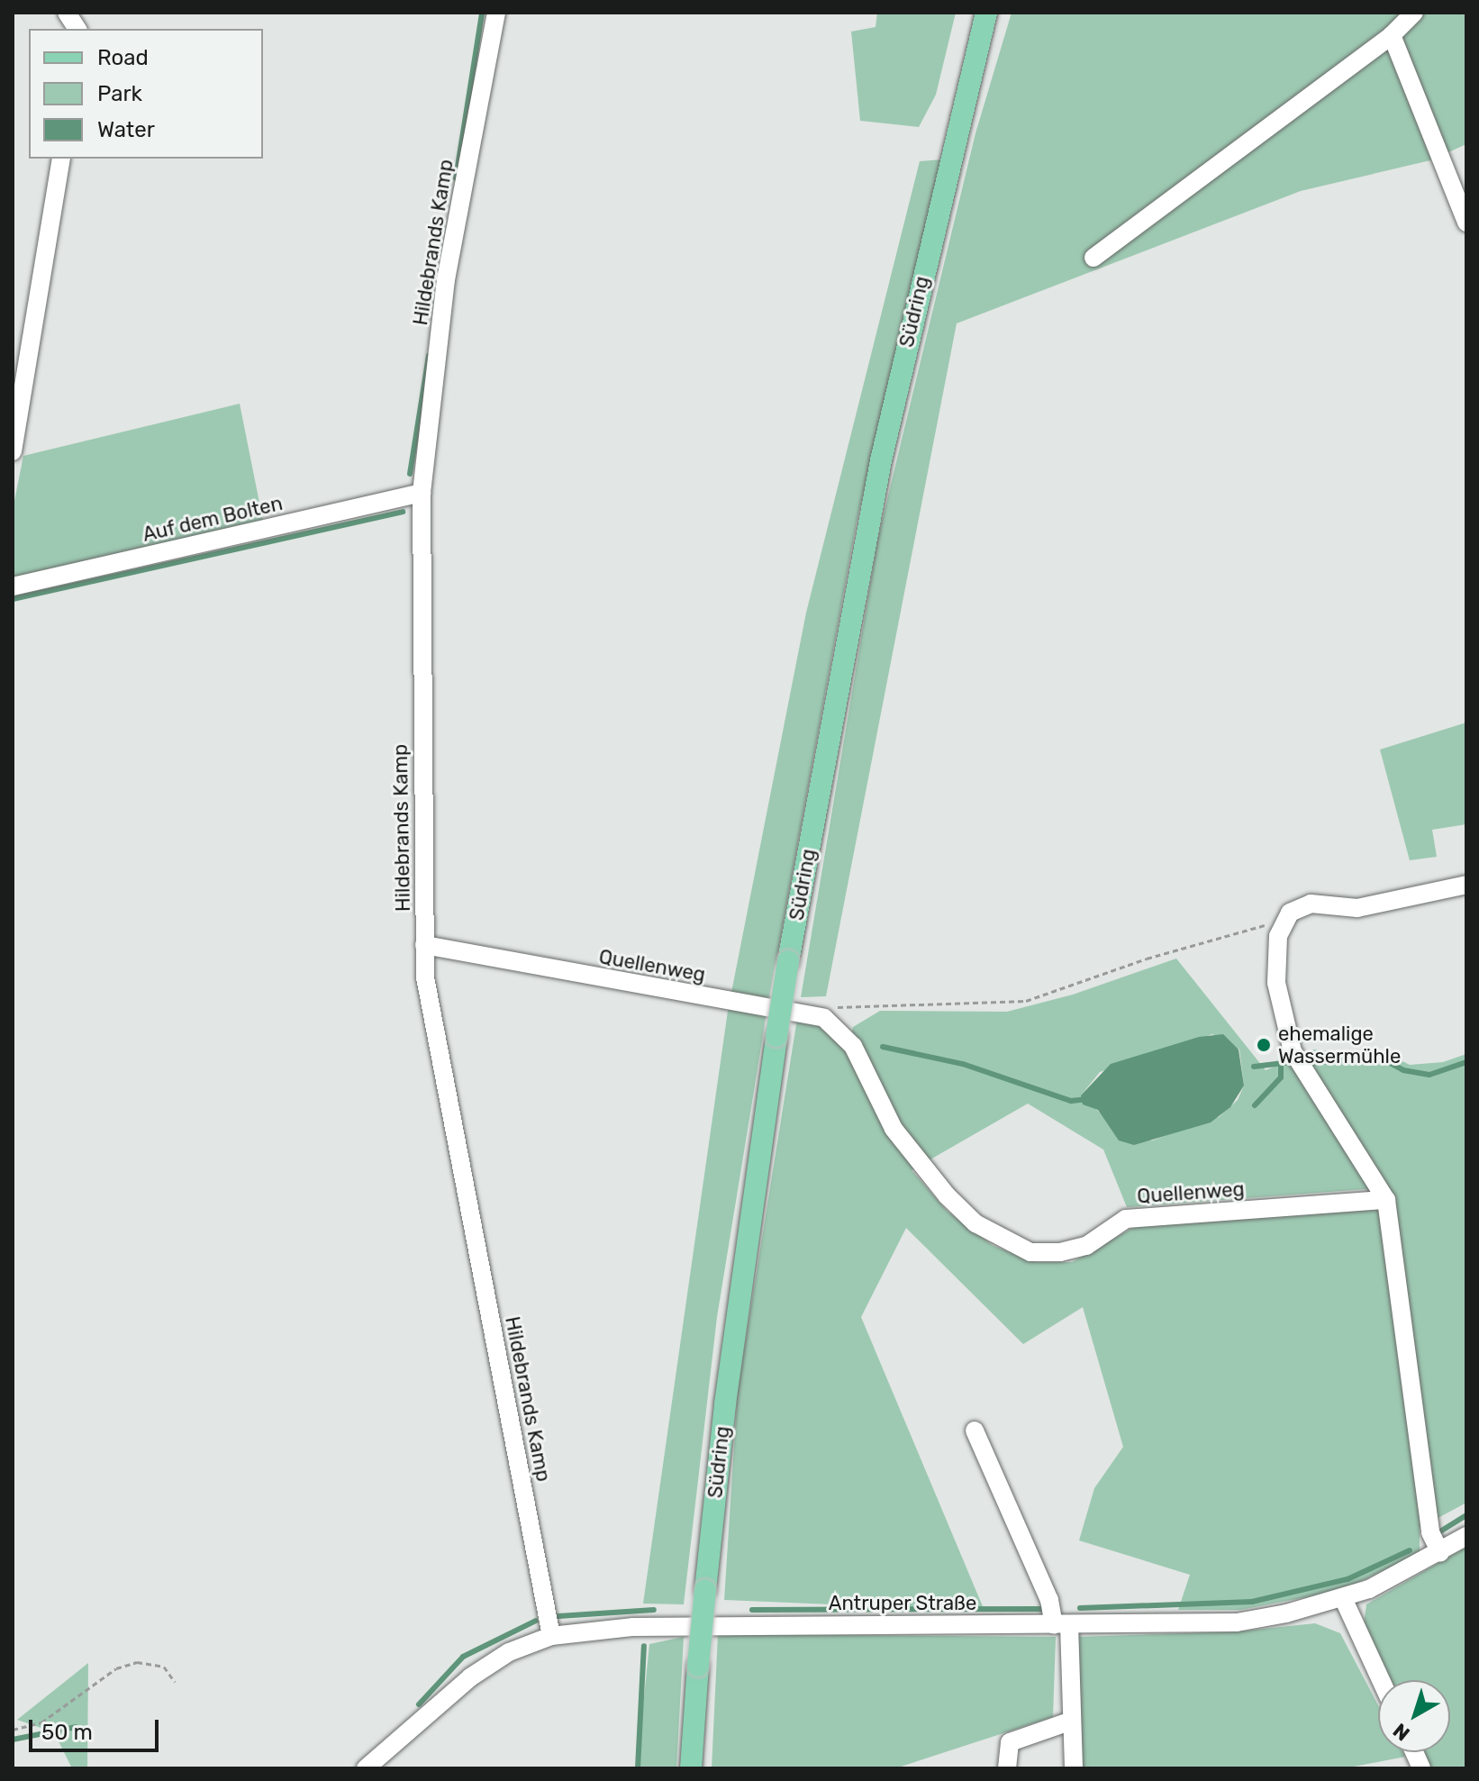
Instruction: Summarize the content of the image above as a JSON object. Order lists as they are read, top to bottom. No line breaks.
{"streets":{"main road":["Südring"],"street":["Hildebrands Kamp","Auf dem Bolten","Quellenweg","Antruper Straße"]},"crossings":[["Hildebrands Kamp","Auf dem Bolten"],["Hildebrands Kamp","Quellenweg"],["Hildebrands Kamp","Antruper Straße"]],"places":["ehemalige Wassermühle"],"legend":["Road","Park","Water"],"scale_bar":"50 m","north":"bottom left"}
